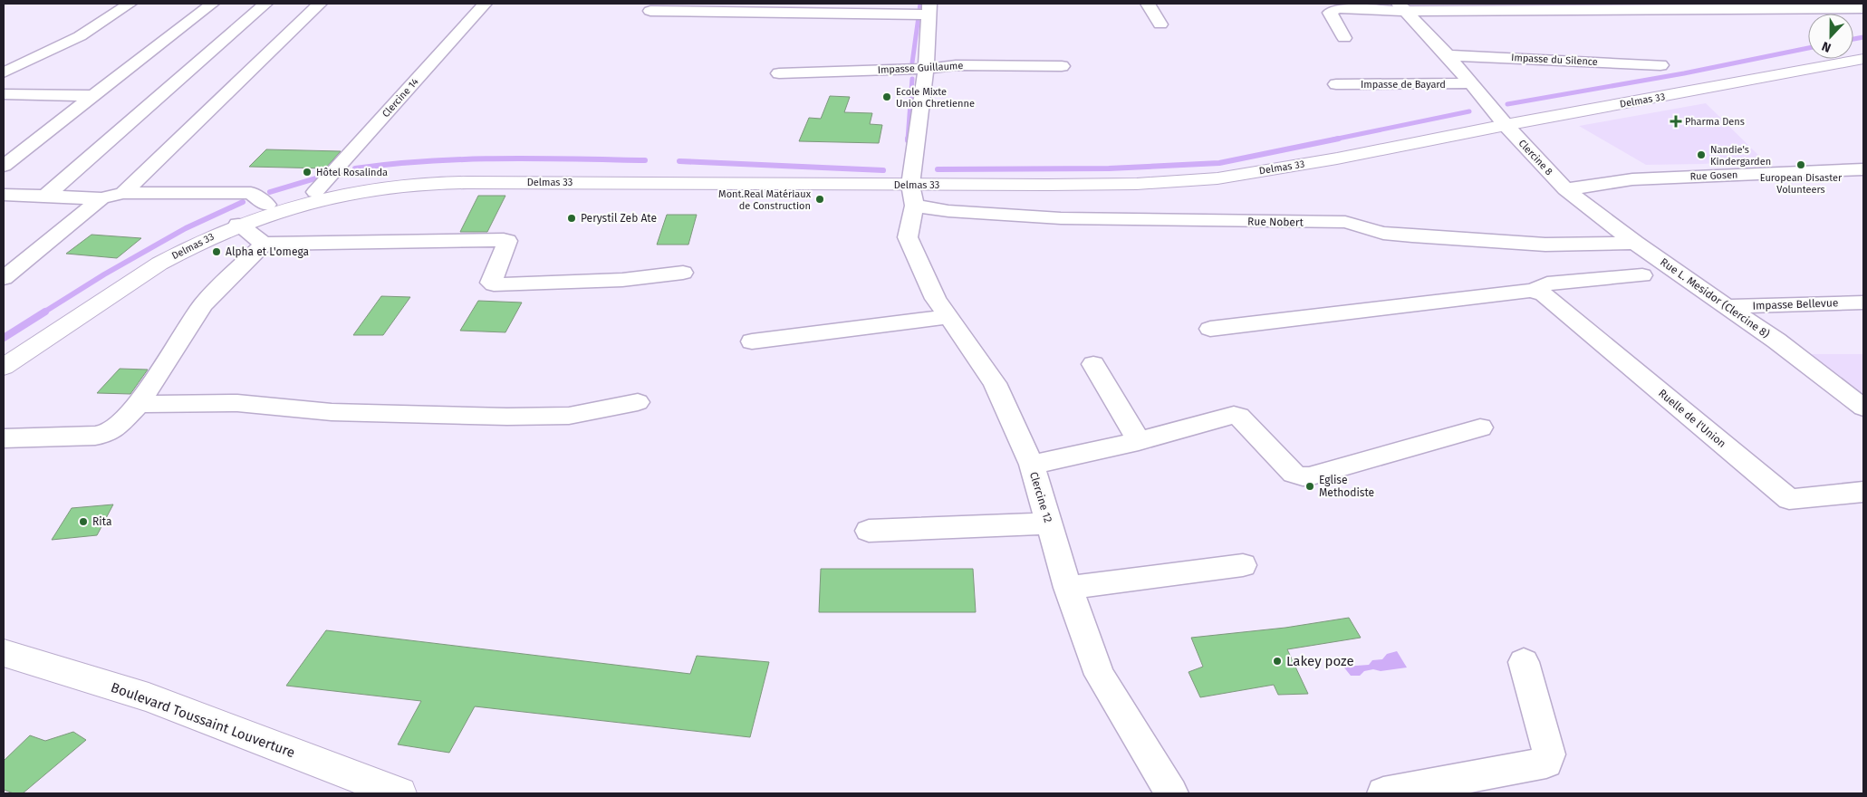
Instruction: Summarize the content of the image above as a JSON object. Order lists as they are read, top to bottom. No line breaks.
{"streets":{"main road":["Delmas 33","Boulevard Toussaint Louverture"],"street":["Impasse du Silence","Impasse Guillaume","Impasse de Bayard","Clercine 14","Clercine 8","Rue Gosen","Rue Nobert","Rue L. Mesidor (Clercine 8)","Impasse Bellevue","Ruelle de l'Union","Clercine 12"]},"crossings":[["Impasse du Silence","Clercine 8"],["Impasse Guillaume","Clercine 12"],["Impasse de Bayard","Clercine 8"],["Clercine 14","Delmas 33"],["Delmas 33","Clercine 8"],["Delmas 33","Rue Nobert"],["Delmas 33","Clercine 12"],["Clercine 8","Rue Gosen"],["Clercine 8","Rue L. Mesidor (Clercine 8)"],["Rue Gosen","Rue L. Mesidor (Clercine 8)"],["Rue Nobert","Rue L. Mesidor (Clercine 8)"],["Rue Nobert","Clercine 12"],["Rue L. Mesidor (Clercine 8)","Impasse Bellevue"]],"places":{"other":["Ecole Mixte Union Chretienne","Nandie's Kindergarden","European Disaster Volunteers","Hôtel Rosalinda","Mont.Real Matériaux de Construction","Perystil Zeb Ate","Alpha et L'omega","Eglise Methodiste","Rita","Lakey poze"],"health":["Pharma Dens"]},"north":"bottom"}
